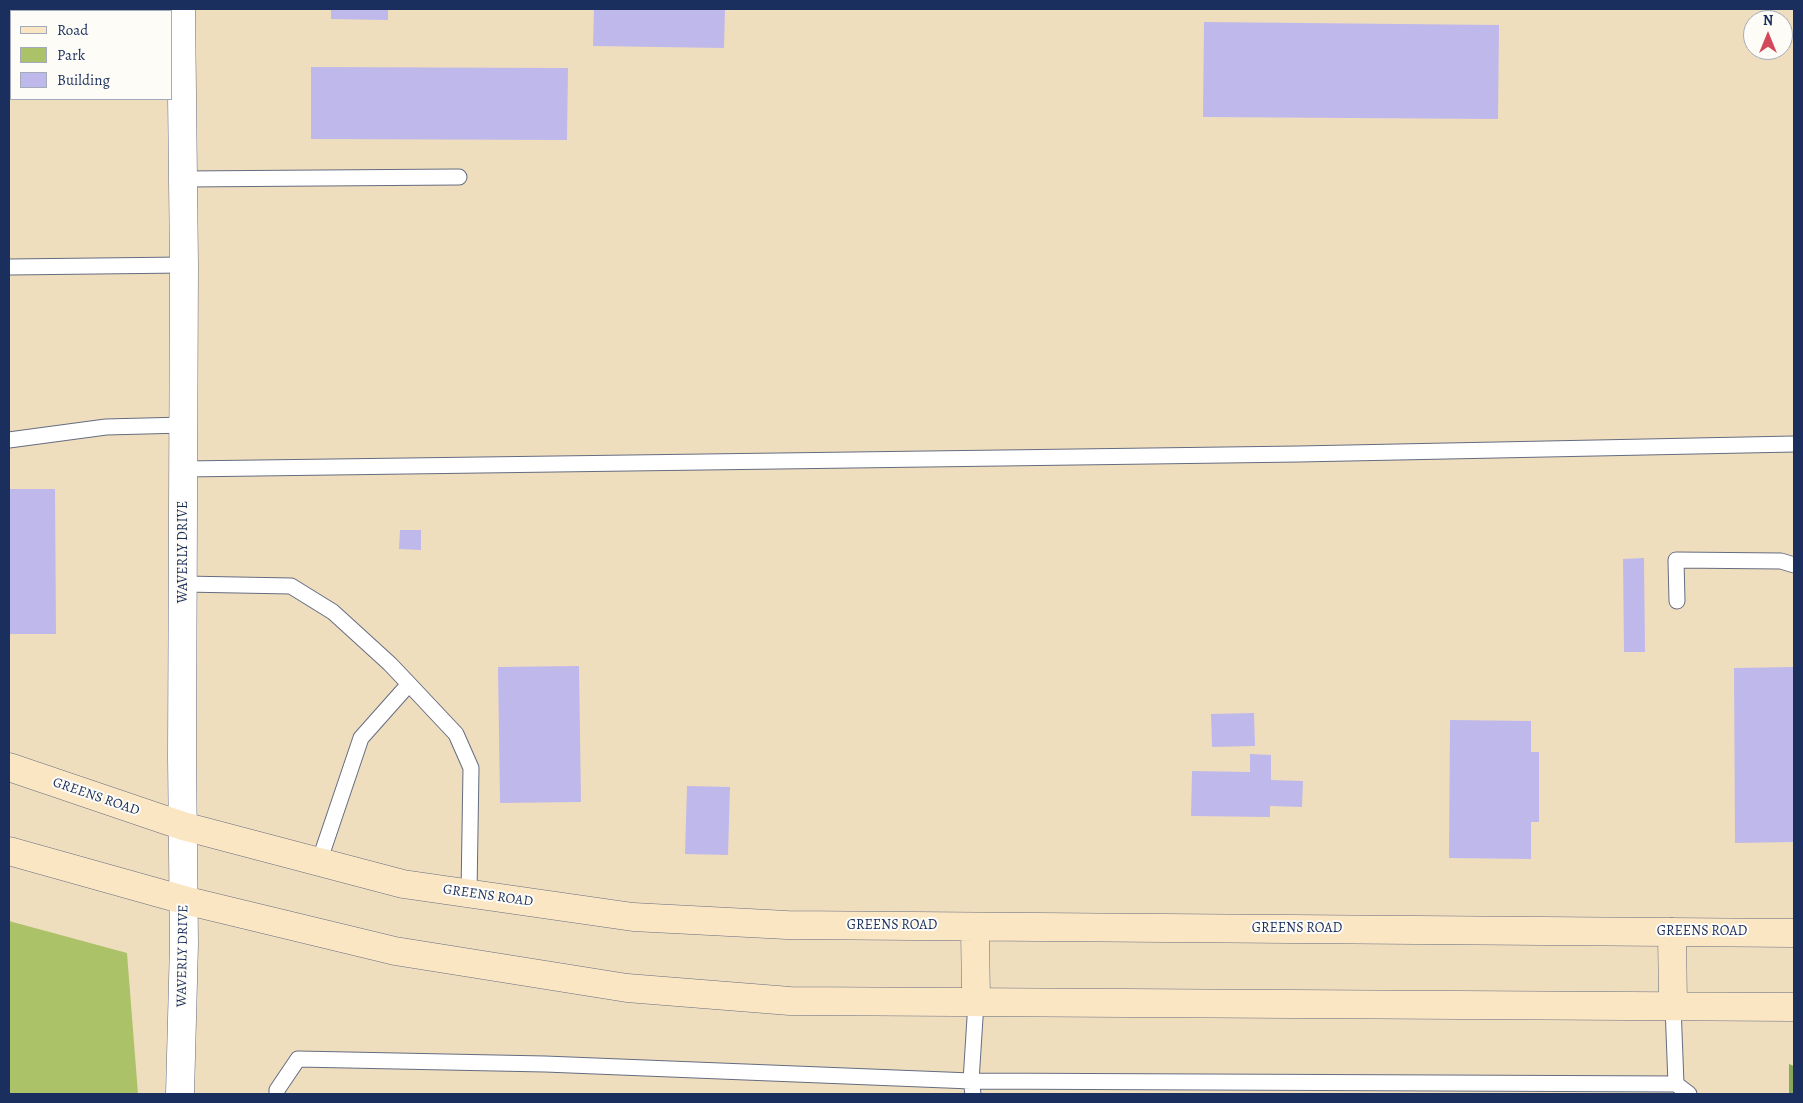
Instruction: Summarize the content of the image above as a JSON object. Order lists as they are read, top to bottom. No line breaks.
{"streets":{"main road":["GREENS ROAD"],"street":["WAVERLY DRIVE"]},"crossings":[["WAVERLY DRIVE","GREENS ROAD"]],"legend":["Road","Park","Building"],"north":"top"}
